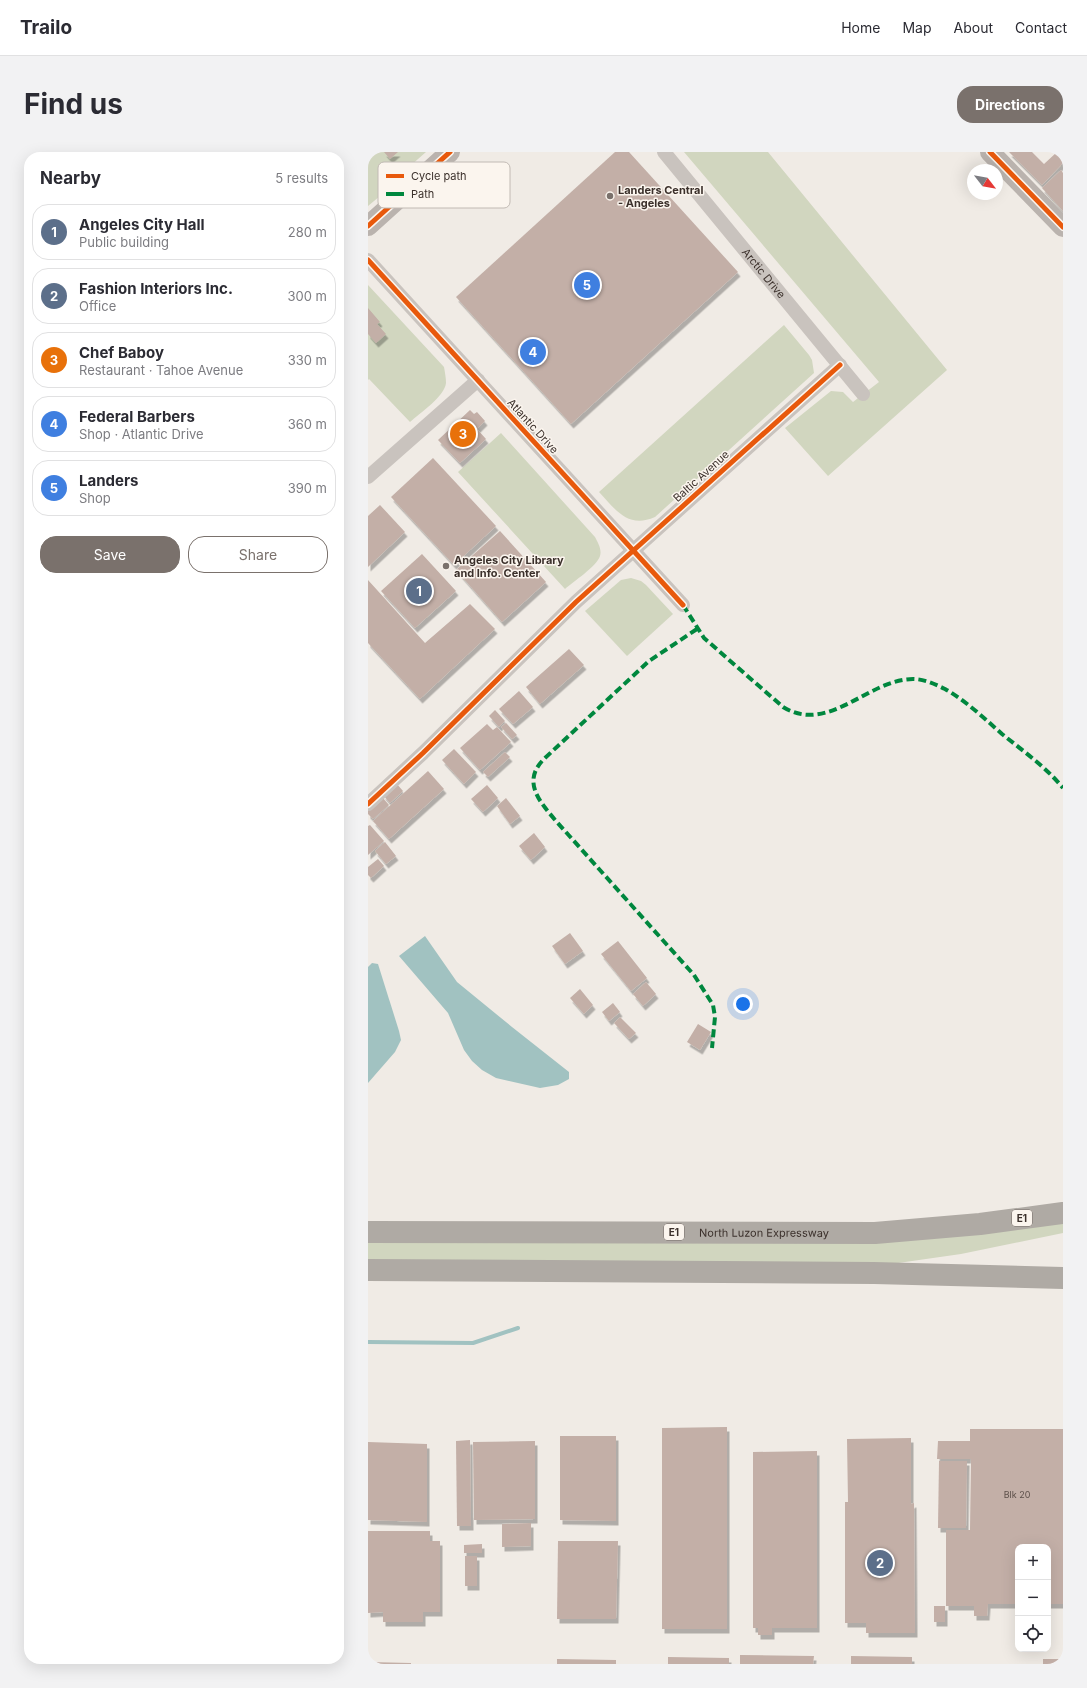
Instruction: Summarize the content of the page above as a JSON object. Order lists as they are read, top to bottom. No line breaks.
{"streets":{"highway":["E1","North Luzon Expressway"],"street":["Arctic Drive","Atlantic Drive","Baltic Avenue"]},"crossings":[["Arctic Drive","Baltic Avenue"],["Atlantic Drive","Baltic Avenue"]],"places":["Landers Central - Angeles","Angeles City Library and Info. Center"],"house_numbers":["Blk 20"],"legend":["Cycle path","Path"],"north":"bottom right","page":{"header":"Trailo","nav":["Home","Map","About","Contact"],"buttons":["Directions",["Save","Share"]],"title":"Find us","heading":["Nearby","5 results"],"list":[{"mark":"1","name":"Angeles City Hall","note":"Public building","value":"280 m"},{"mark":"2","name":"Fashion Interiors Inc.","note":"Office","value":"300 m"},{"mark":"3","name":"Chef Baboy","note":"Restaurant · Tahoe Avenue","value":"330 m"},{"mark":"4","name":"Federal Barbers","note":"Shop · Atlantic Drive","value":"360 m"},{"mark":"5","name":"Landers","note":"Shop","value":"390 m"}],"pins":["5","4","3","1","2"],"map_buttons":["+","−"]}}
